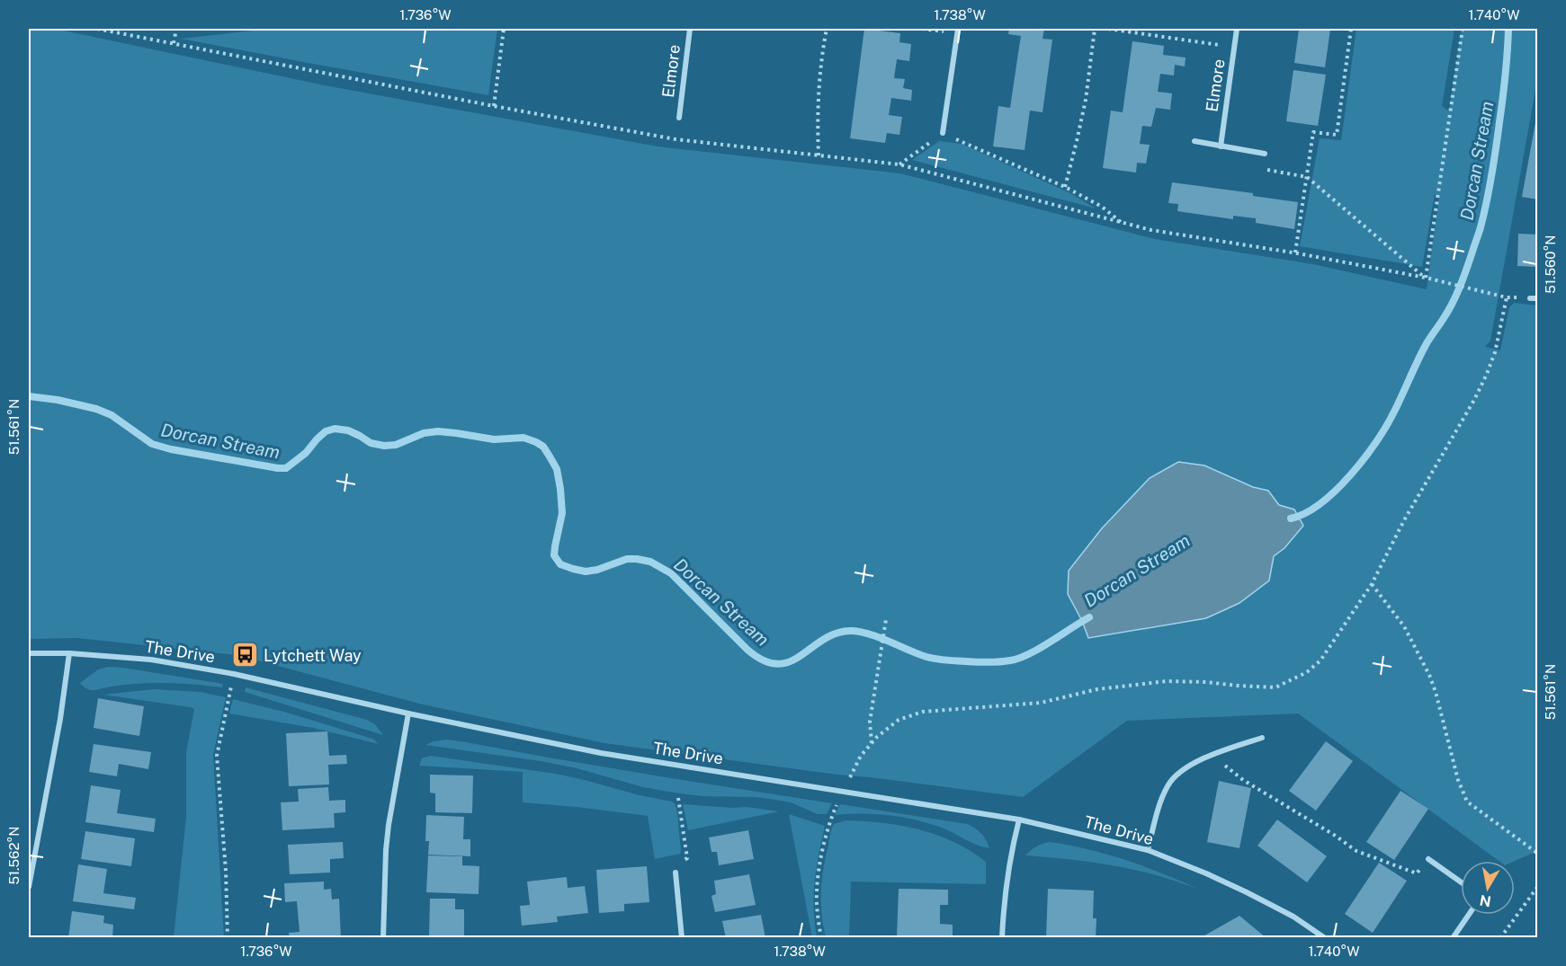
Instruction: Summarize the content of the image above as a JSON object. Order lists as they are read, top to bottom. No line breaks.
{"streets":{"street":["Elmore","The Drive"]},"water":["Dorcan Stream"],"places":{"bus stop":["Lytchett Way"]},"north":"bottom","coordinates":["1.736°W","1.738°W","1.740°W","51.560°N","51.561°N","51.562°N"]}
